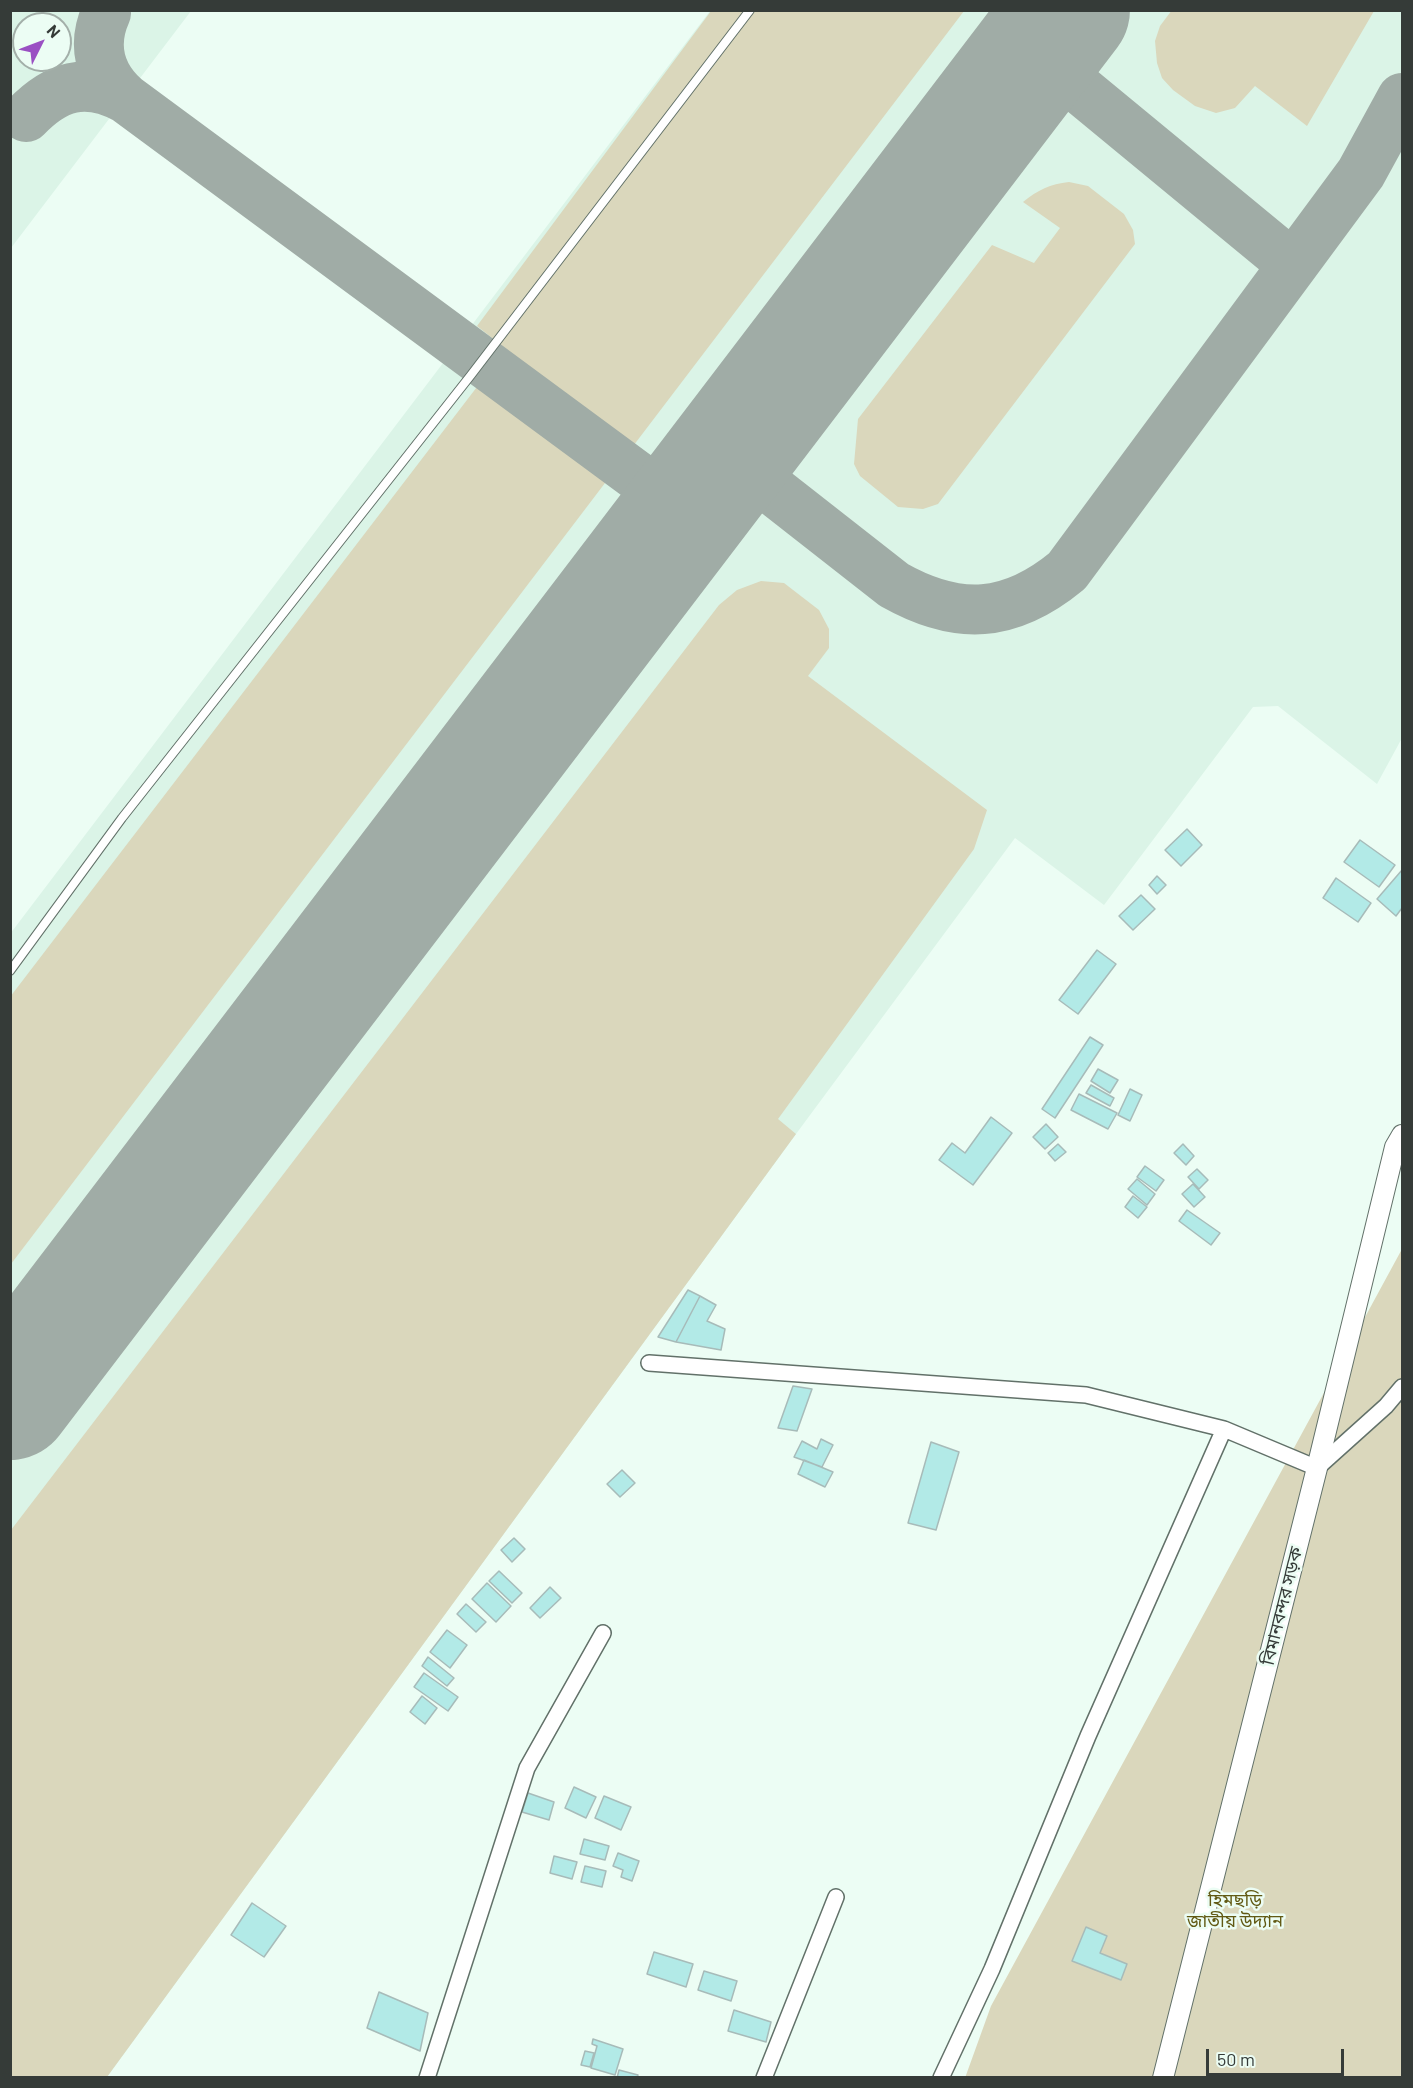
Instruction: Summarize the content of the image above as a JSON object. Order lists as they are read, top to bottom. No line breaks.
{"streets":{"street":["বিমানবন্দর সড়ক"]},"parks":["হিমছড়ি জাতীয় উদ্যান"],"scale_bar":"50 m","north":"top right"}
